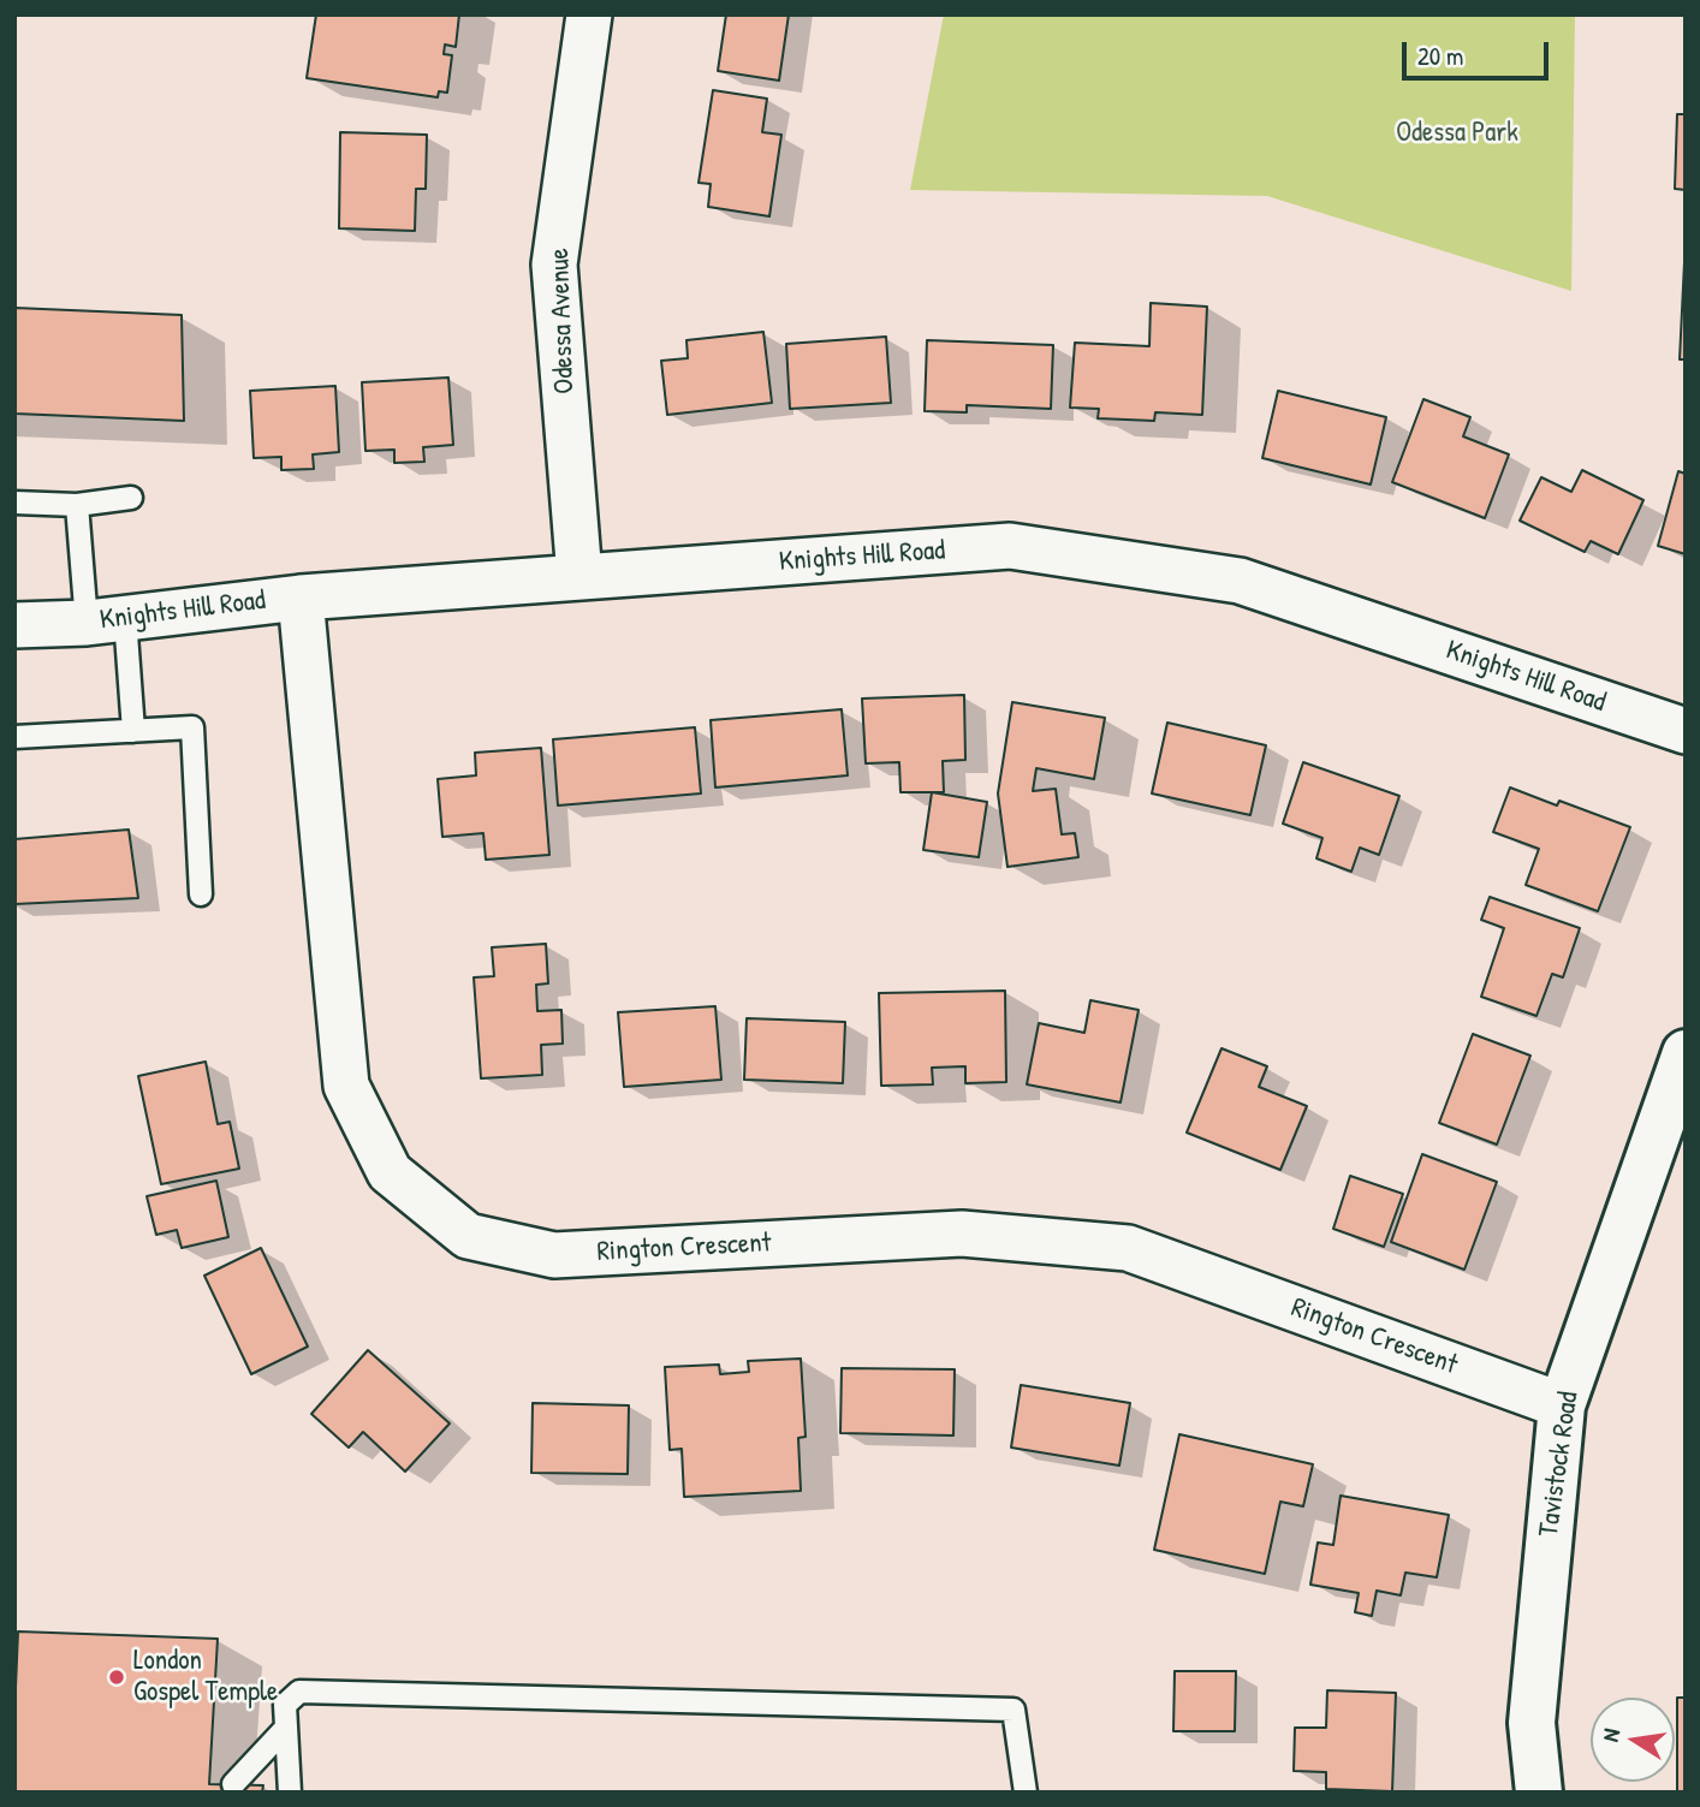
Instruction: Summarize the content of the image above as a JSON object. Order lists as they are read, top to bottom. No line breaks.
{"streets":{"street":["Odessa Avenue","Knights Hill Road","Rington Crescent","Tavistock Road"]},"crossings":[["Odessa Avenue","Knights Hill Road"],["Knights Hill Road","Rington Crescent"],["Rington Crescent","Tavistock Road"]],"parks":["Odessa Park"],"places":["London Gospel Temple"],"scale_bar":"20 m","north":"left"}
